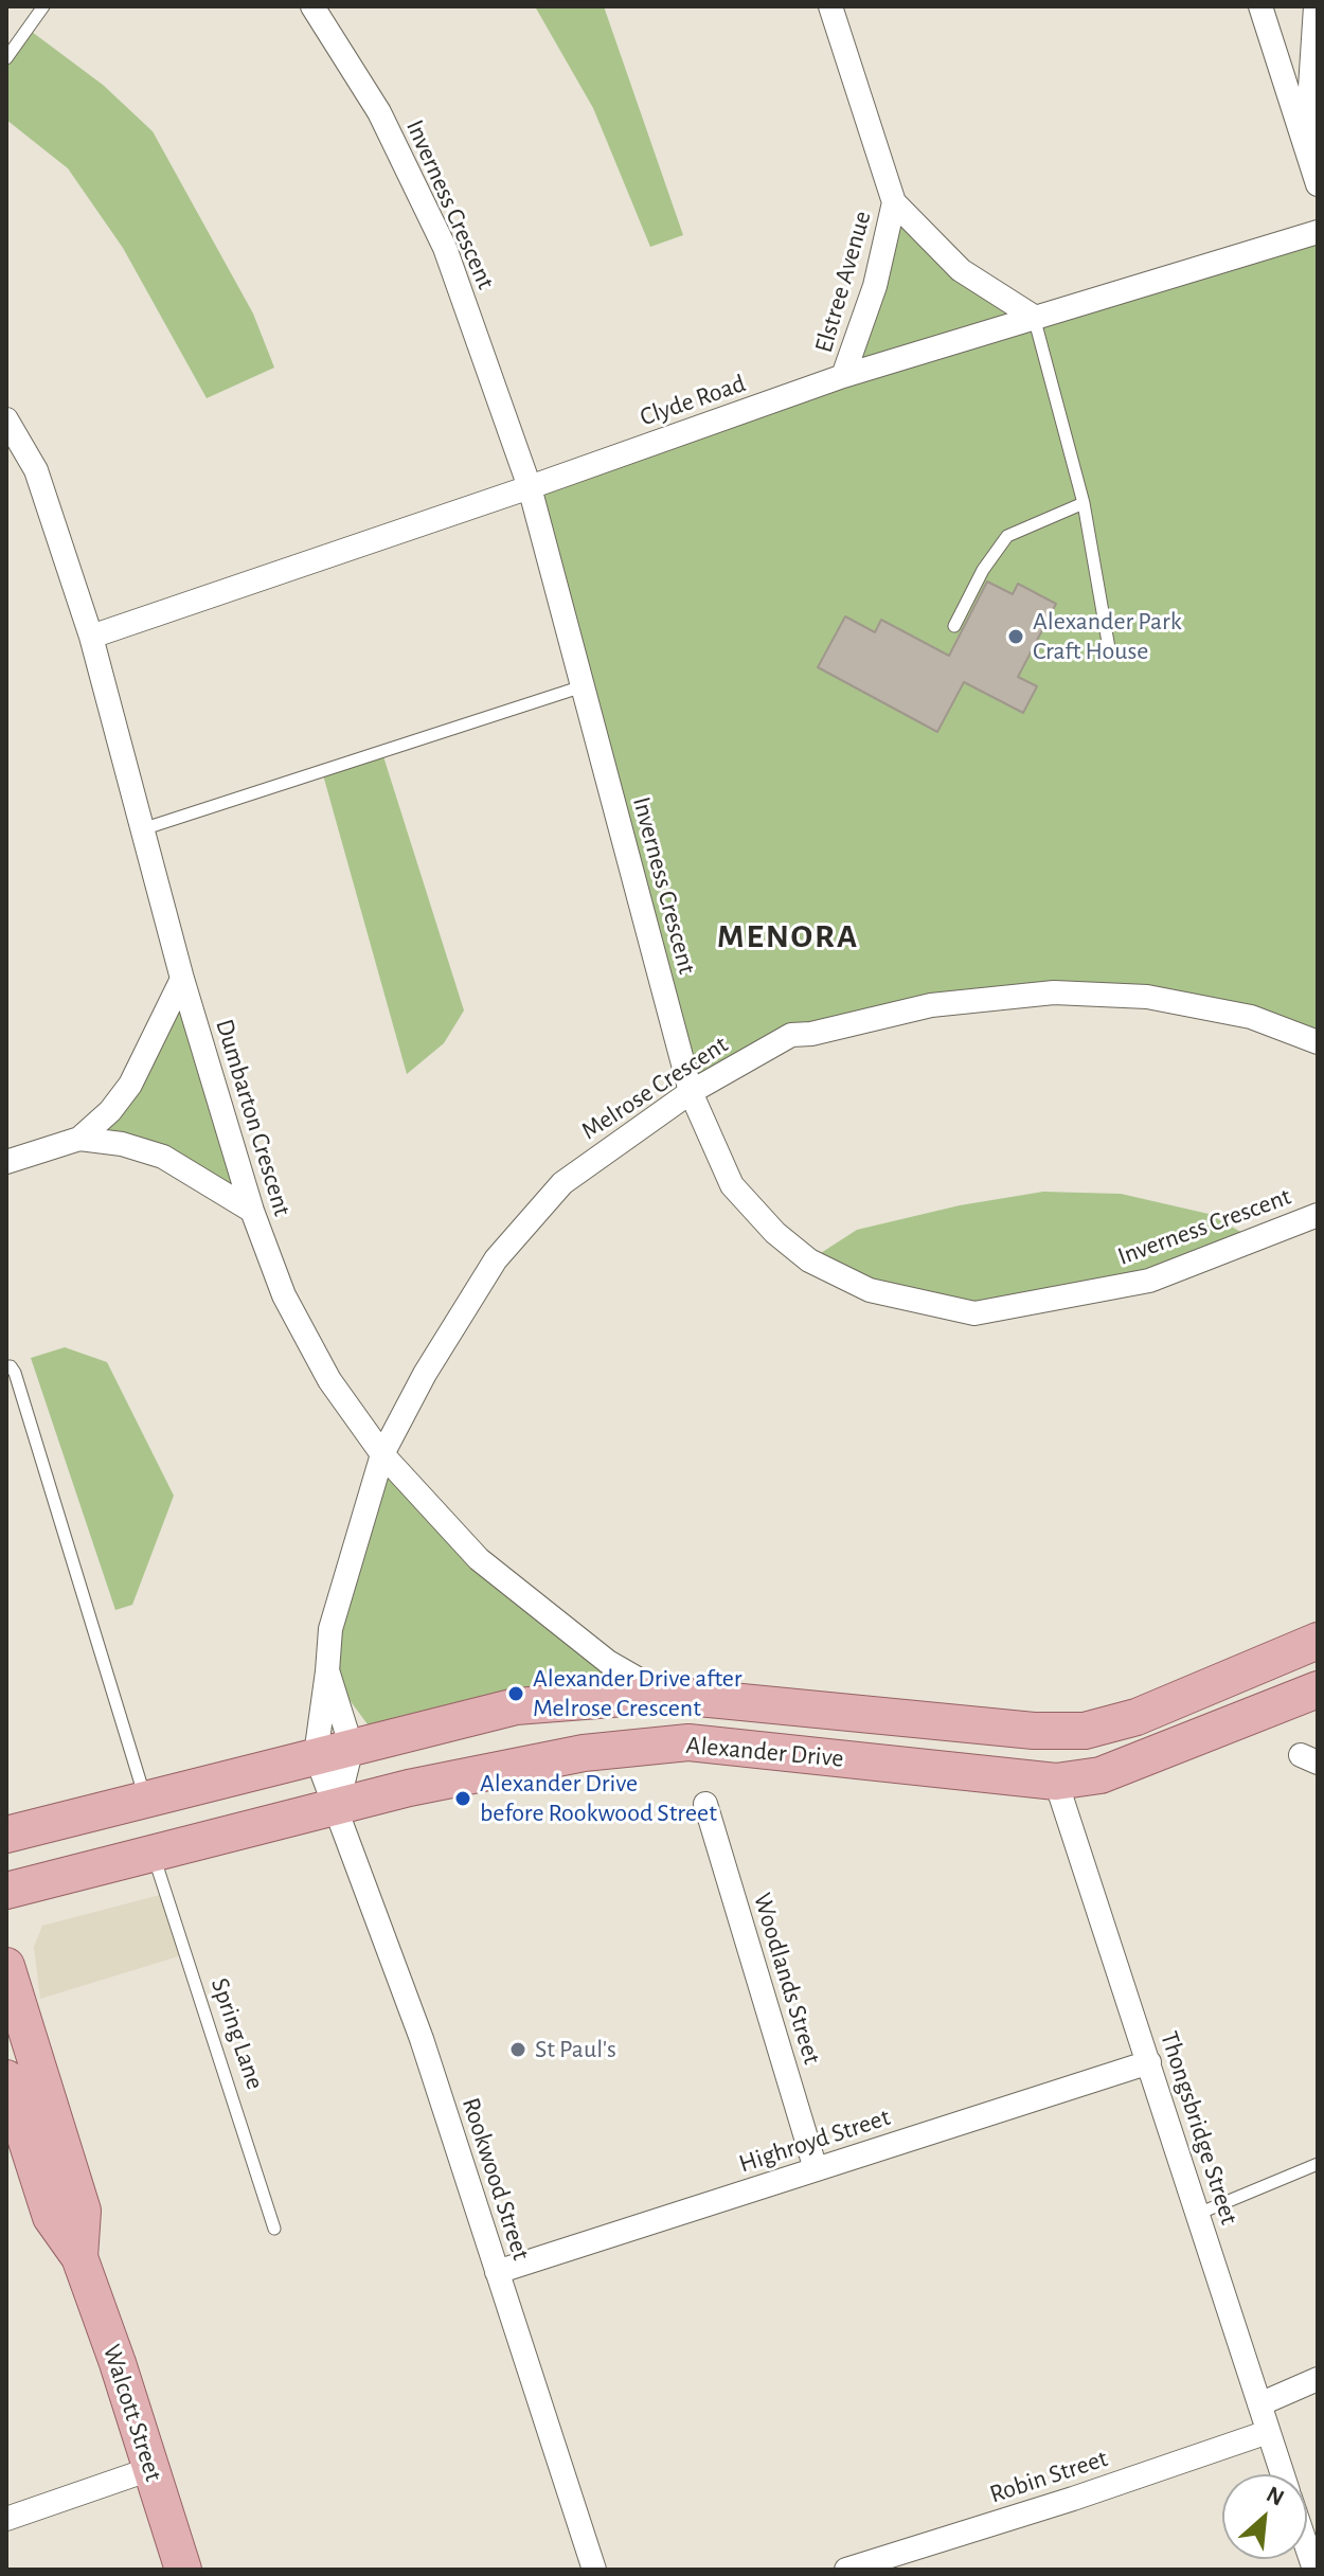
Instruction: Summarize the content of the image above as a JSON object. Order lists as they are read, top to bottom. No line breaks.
{"streets":{"main road":["Alexander Drive","Walcott Street"],"street":["Inverness Crescent","Elstree Avenue","Clyde Road","Melrose Crescent","Dumbarton Crescent","Woodlands Street","Thongsbridge Street","Highroyd Street","Rookwood Street","Robin Street"],"lane":["Spring Lane"]},"crossings":[["Inverness Crescent","Clyde Road"],["Inverness Crescent","Melrose Crescent"],["Elstree Avenue","Clyde Road"],["Clyde Road","Dumbarton Crescent"],["Melrose Crescent","Dumbarton Crescent"],["Melrose Crescent","Alexander Drive"],["Dumbarton Crescent","Alexander Drive"],["Alexander Drive","Spring Lane"],["Alexander Drive","Thongsbridge Street"],["Alexander Drive","Rookwood Street"],["Woodlands Street","Highroyd Street"],["Thongsbridge Street","Highroyd Street"],["Thongsbridge Street","Robin Street"],["Highroyd Street","Rookwood Street"]],"districts":["MENORA"],"places":["Alexander Park Craft House","Alexander Drive after Melrose Crescent","Alexander Drive before Rookwood Street","St Paul's"],"north":"top right"}
